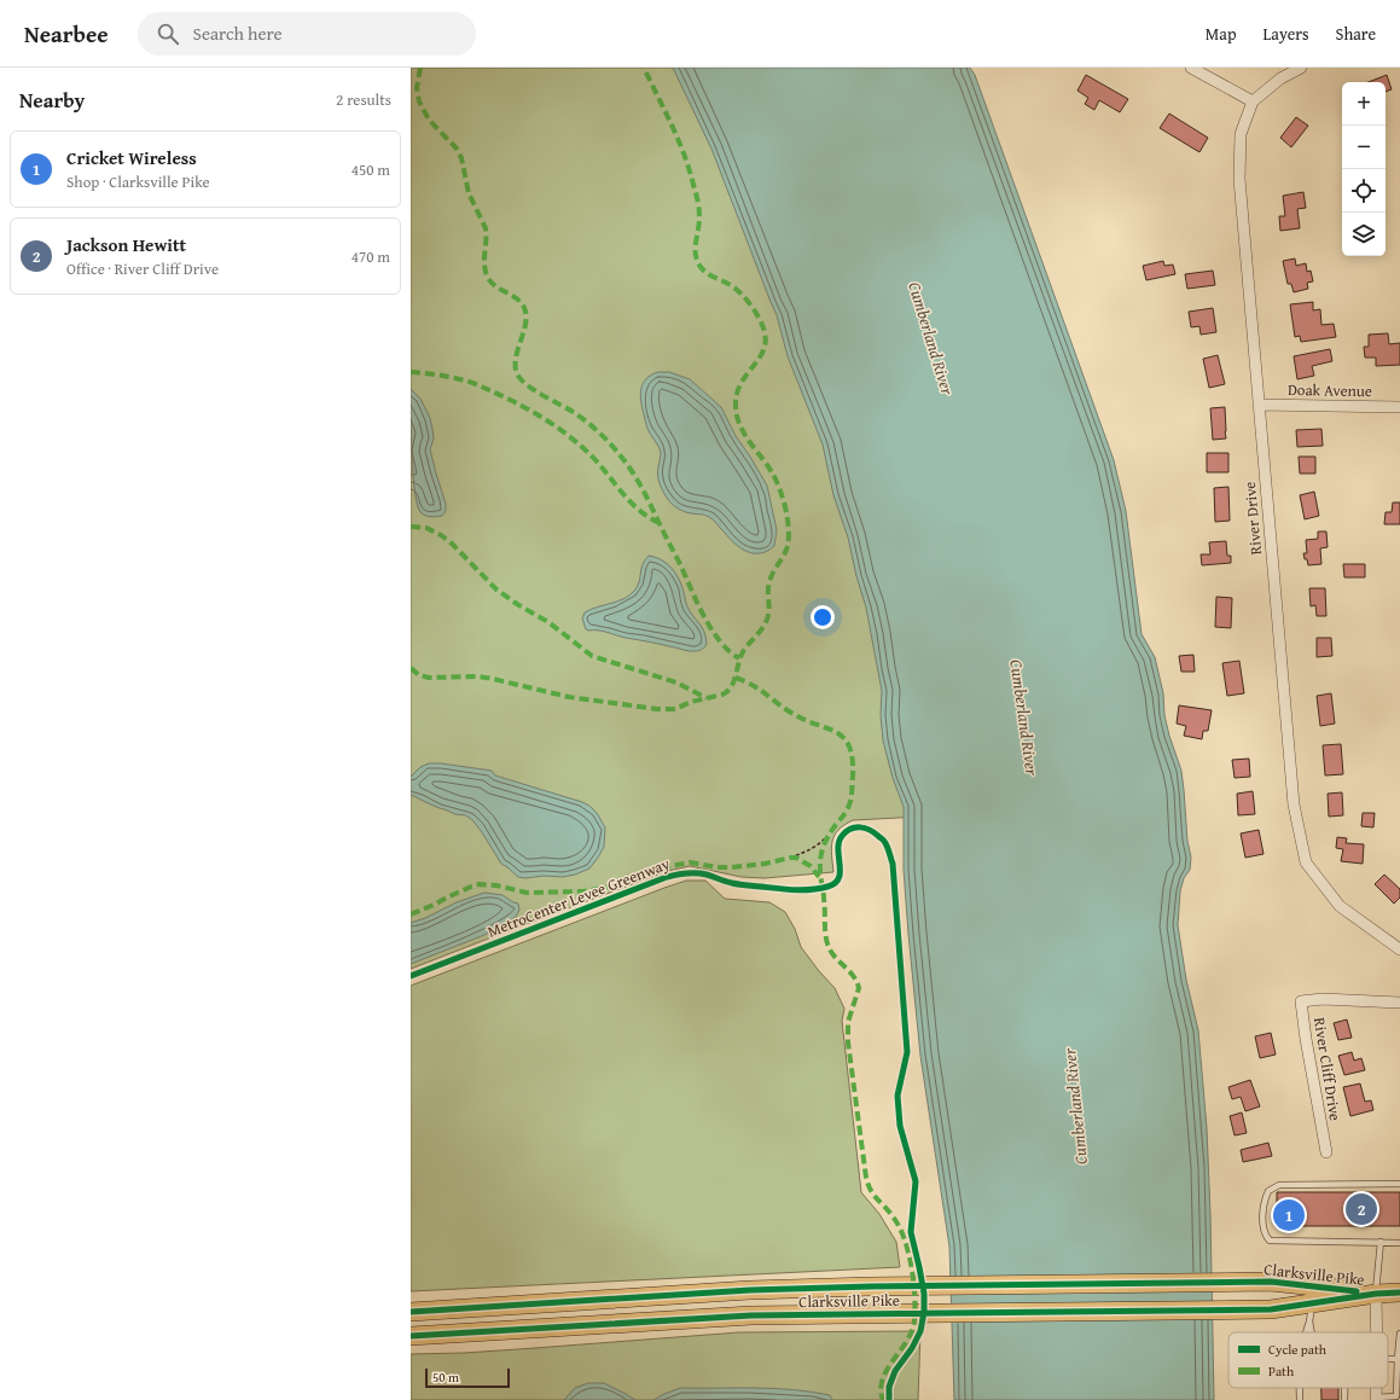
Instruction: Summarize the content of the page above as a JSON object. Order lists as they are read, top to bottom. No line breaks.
{"streets":{"main road":["Clarksville Pike"],"street":["Doak Avenue","River Drive","River Cliff Drive"],"cycle path":["MetroCenter Levee Greenway"]},"crossings":[["Doak Avenue","River Drive"]],"water":["Cumberland River"],"legend":["Cycle path","Path"],"scale_bar":"50 m","page":{"header":"Nearbee","search":"Search here","nav":["Map","Layers","Share"],"heading":["Nearby","2 results"],"map_buttons":["+","−"],"list":[{"mark":"1","name":"Cricket Wireless","note":"Shop · Clarksville Pike","value":"450 m"},{"mark":"2","name":"Jackson Hewitt","note":"Office · River Cliff Drive","value":"470 m"}],"pins":["2","1"],"scale":"50 m"}}
